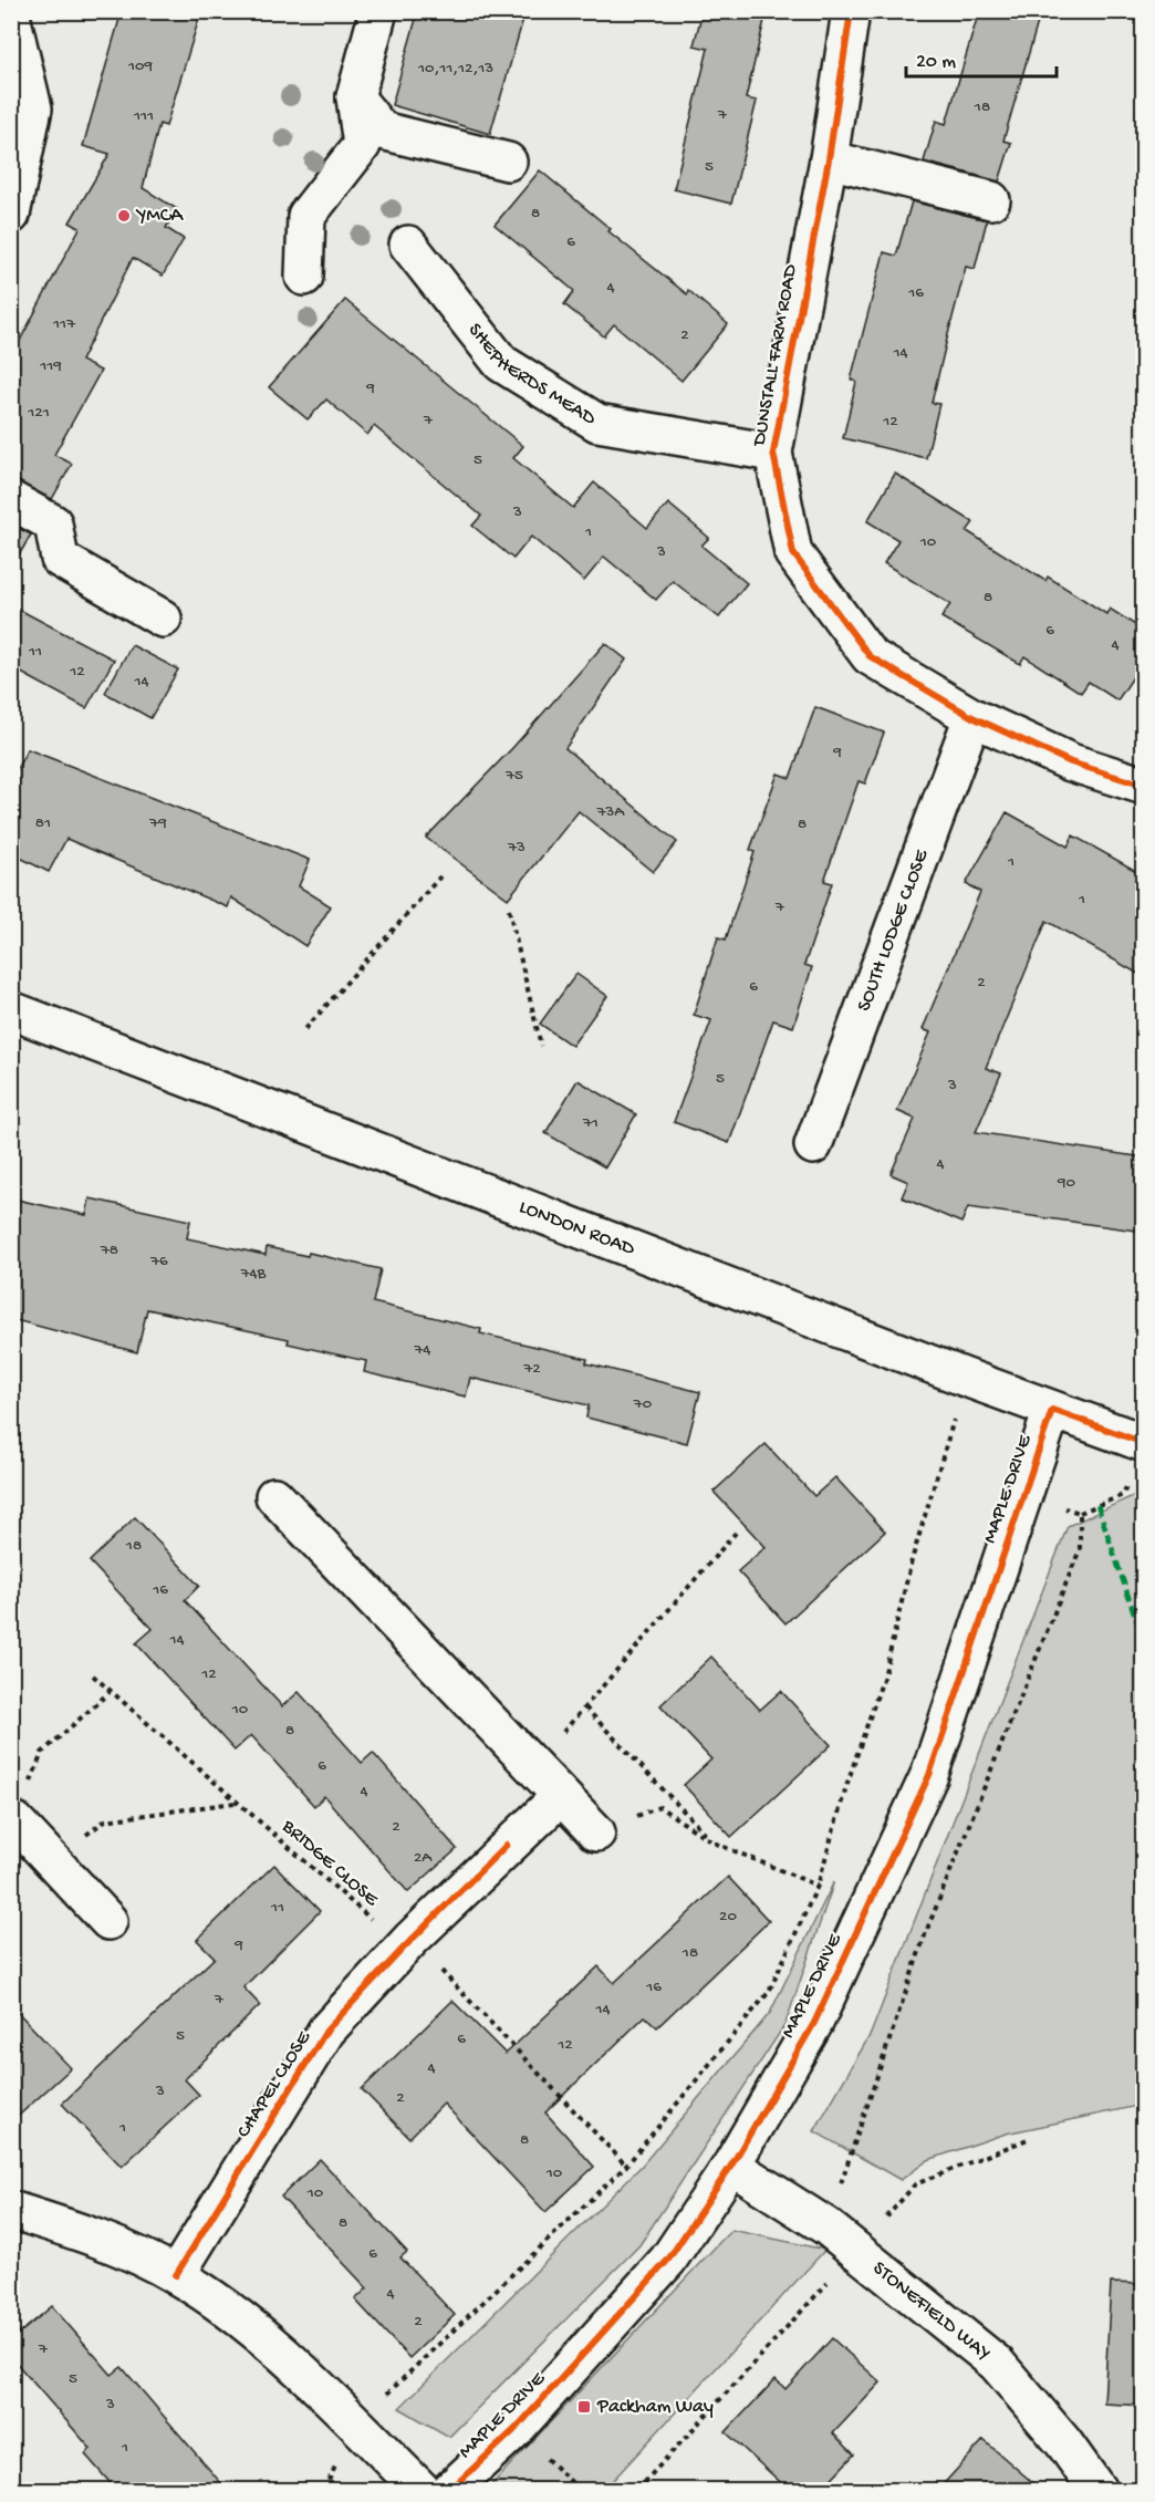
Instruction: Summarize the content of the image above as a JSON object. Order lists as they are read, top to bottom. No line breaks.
{"streets":{"street":["DUNSTALL FARM ROAD","SHEPHERDS MEAD","SOUTH LODGE CLOSE","LONDON ROAD","MAPLE DRIVE","CHAPEL CLOSE","STONEFIELD WAY"],"path":["BRIDGE CLOSE"]},"crossings":[["DUNSTALL FARM ROAD","SHEPHERDS MEAD"],["DUNSTALL FARM ROAD","SOUTH LODGE CLOSE"],["LONDON ROAD","MAPLE DRIVE"],["MAPLE DRIVE","STONEFIELD WAY"],["BRIDGE CLOSE","CHAPEL CLOSE"]],"places":{"other":["YMCA"],"transit":["Packham Way"]},"house_numbers":["109","10,11,12,13","18","7","111","5","8","6","4","16","117","2","14","119","9","121","7","12","5","3","1","10","3","8","6","4","11","12","14","9","75","73A","81","79","8","73","1","1","7","2","6","5","3","71","4","90","78","76","74B","74","72","70","18","16","14","12","10","8","6","4","2","2A","11","20","9","18","16","7","14","5","6","12","4","3","2","1","8","10","10","8","6","4","2","7","5","3","1"],"scale_bar":"20 m"}
